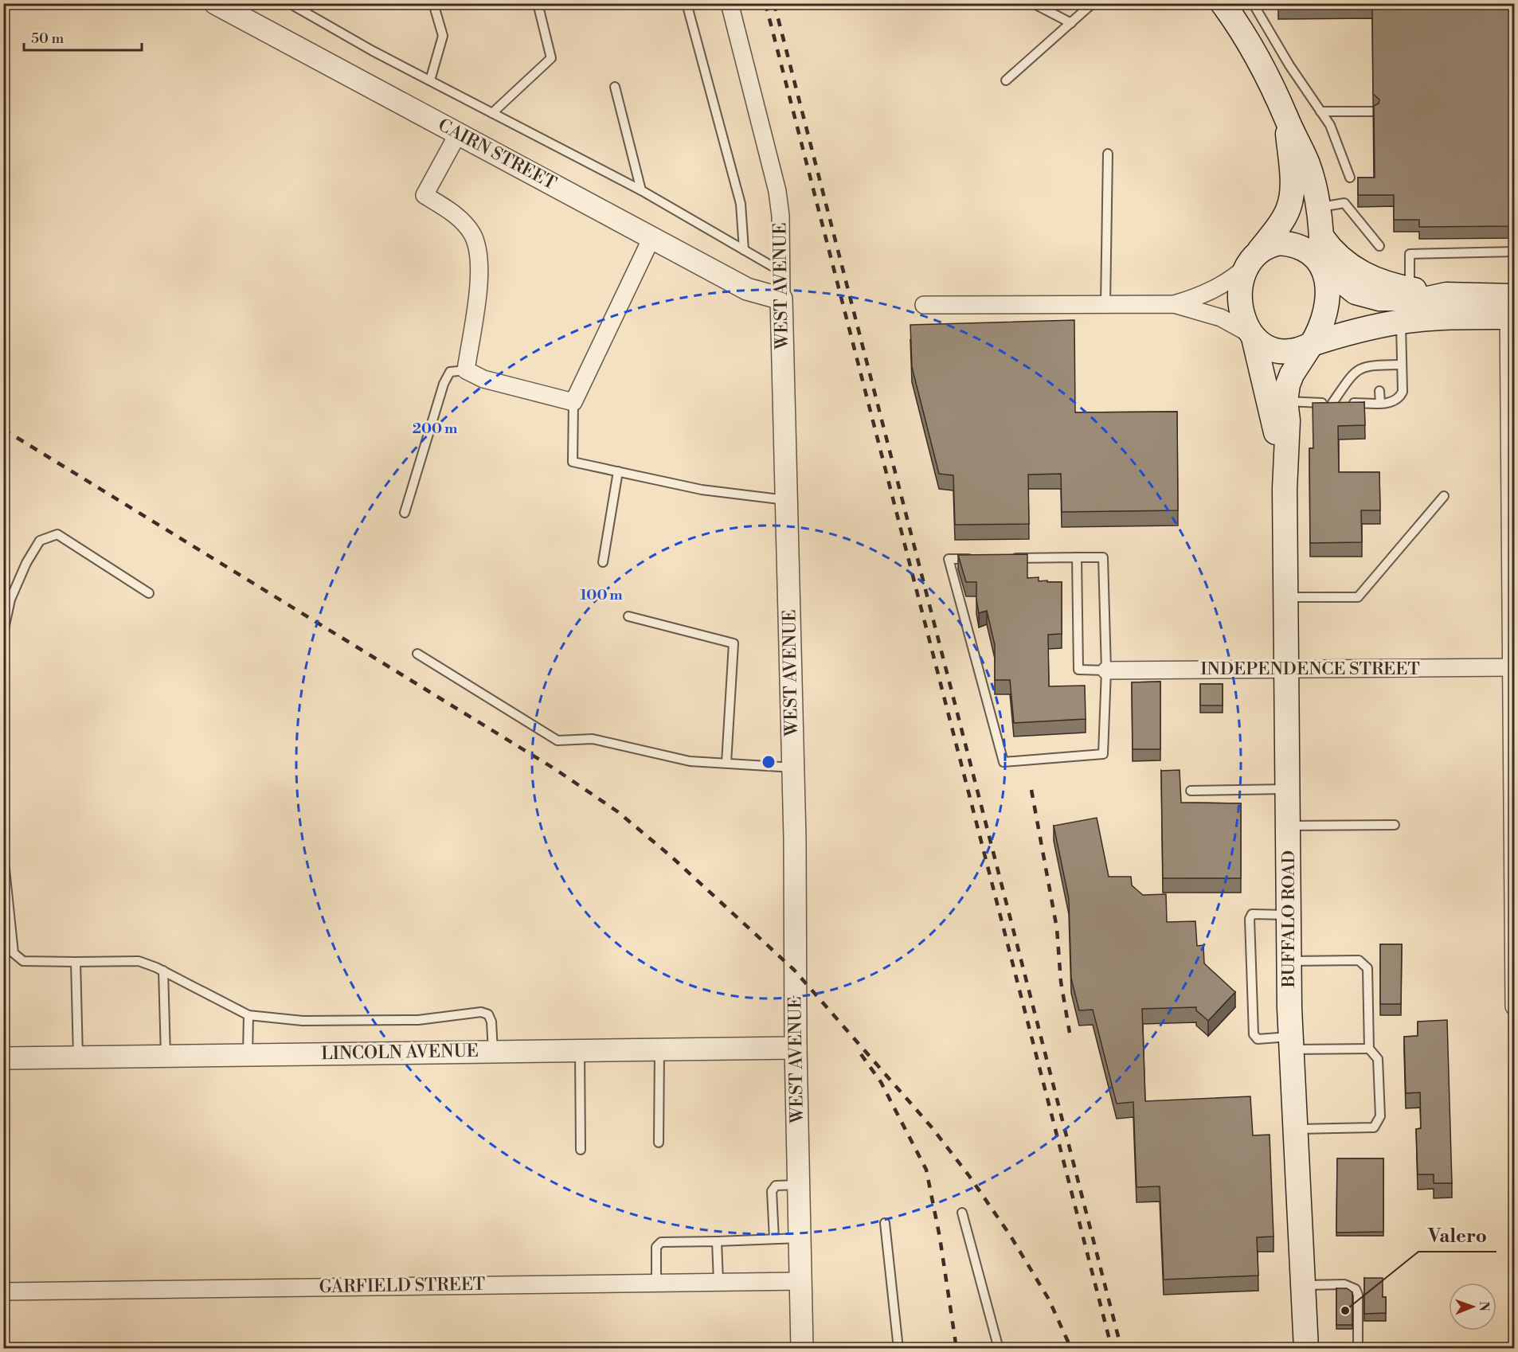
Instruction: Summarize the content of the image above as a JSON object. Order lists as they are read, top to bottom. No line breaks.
{"streets":{"main road":["BUFFALO ROAD"],"street":["CAIRN STREET","WEST AVENUE","INDEPENDENCE STREET","LINCOLN AVENUE","GARFIELD STREET"]},"crossings":[["CAIRN STREET","WEST AVENUE"],["WEST AVENUE","LINCOLN AVENUE"],["WEST AVENUE","GARFIELD STREET"],["INDEPENDENCE STREET","BUFFALO ROAD"]],"places":["Valero"],"scale_bar":"50 m","north":"right","rings":["200 m","100 m"]}
